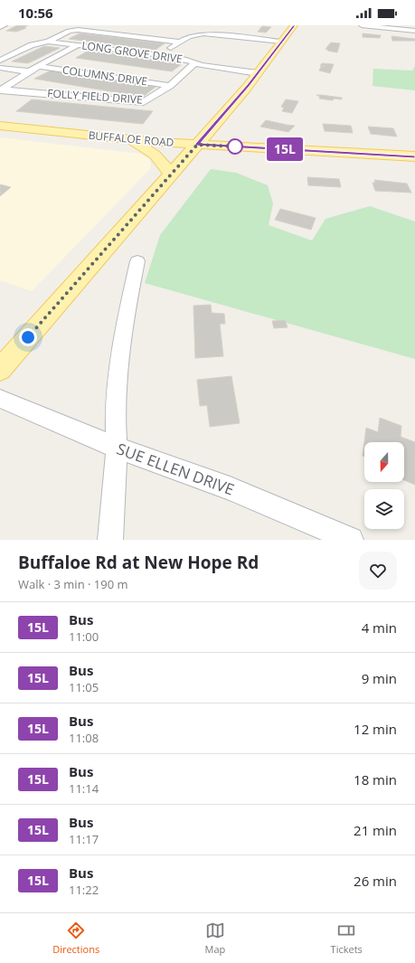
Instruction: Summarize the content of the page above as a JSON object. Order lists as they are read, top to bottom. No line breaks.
{"streets":{"main road":["BUFFALOE ROAD"],"street":["LONG GROVE DRIVE","COLUMNS DRIVE","FOLLY FIELD DRIVE","SUE ELLEN DRIVE"]},"crossings":[["LONG GROVE DRIVE","FOLLY FIELD DRIVE"],["COLUMNS DRIVE","FOLLY FIELD DRIVE"]],"lines":["bus line 15L"],"north":"bottom","page":{"status":"10:56","on_map":"15L","heading":["Buffaloe Rd at New Hope Rd","Walk · 3 min · 190 m"],"list":[{"mark":"15L","name":"Bus","note":"11:00","value":"4 min"},{"mark":"15L","name":"Bus","note":"11:05","value":"9 min"},{"mark":"15L","name":"Bus","note":"11:08","value":"12 min"},{"mark":"15L","name":"Bus","note":"11:14","value":"18 min"},{"mark":"15L","name":"Bus","note":"11:17","value":"21 min"},{"mark":"15L","name":"Bus","note":"11:22","value":"26 min"}],"tabs":["Directions","Map","Tickets"]}}
